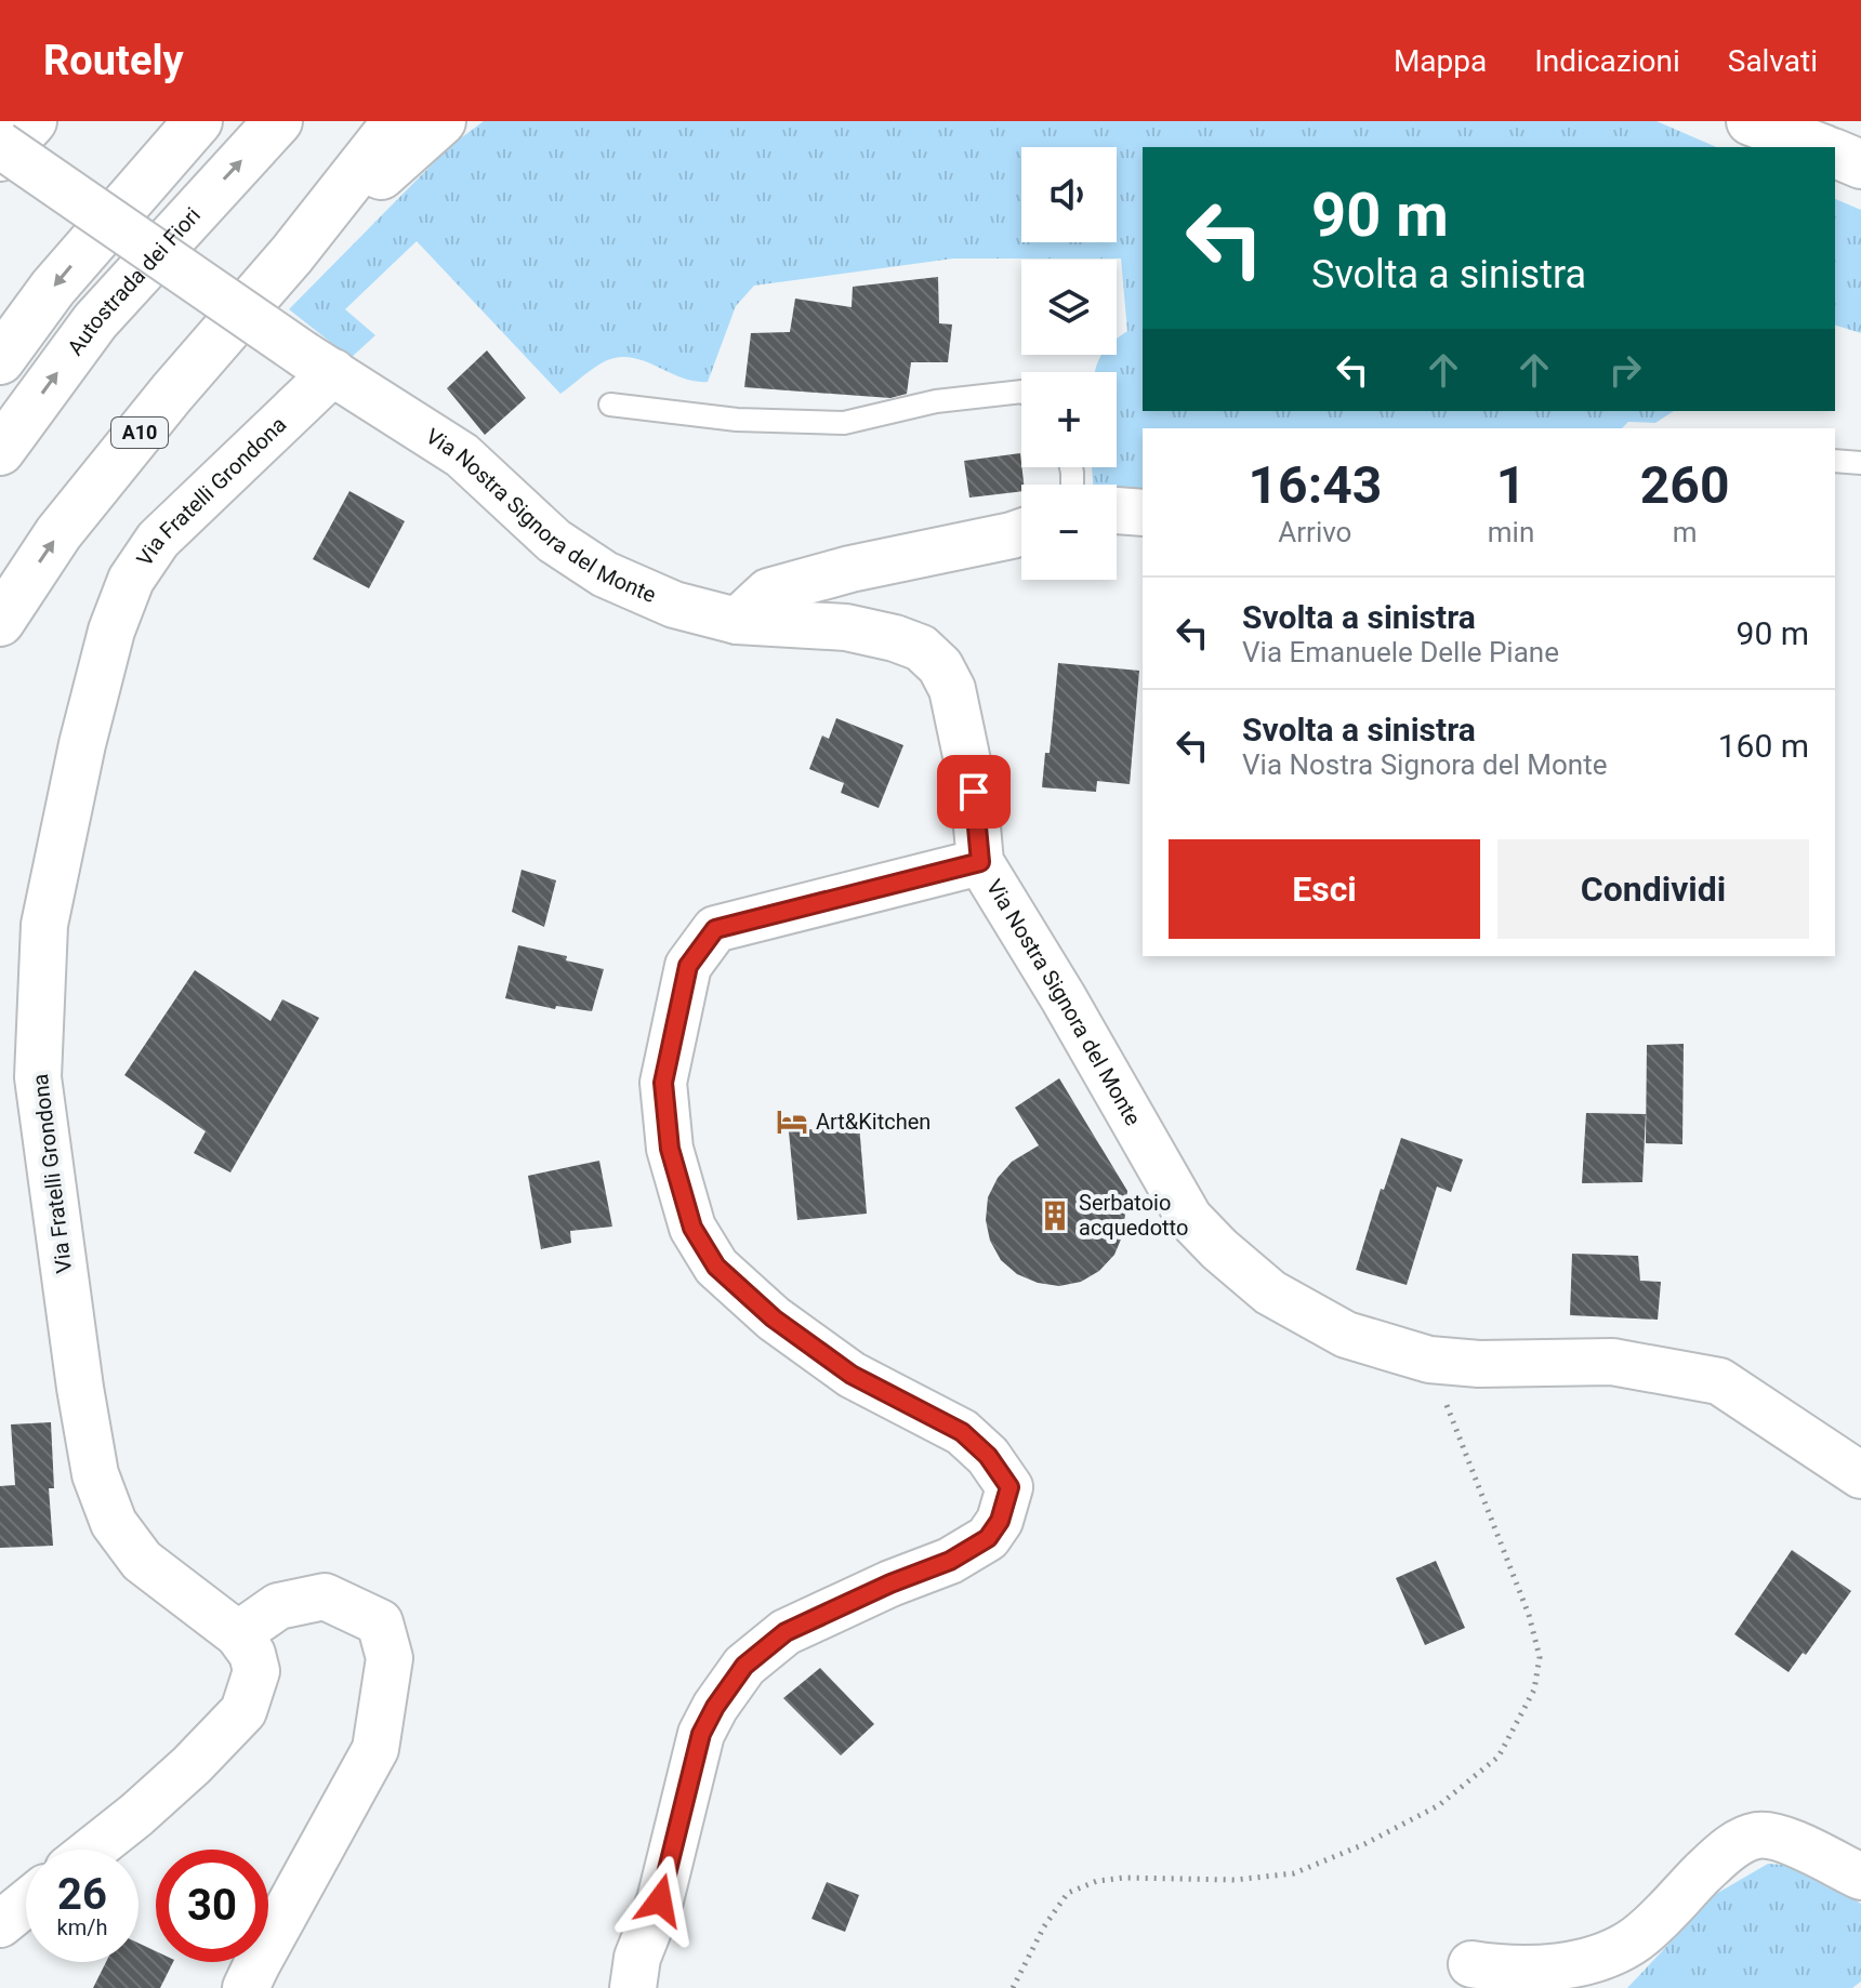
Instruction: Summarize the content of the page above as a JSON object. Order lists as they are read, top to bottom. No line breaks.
{"streets":{"highway":["Autostrada dei Fiori","A10"],"street":["Via Fratelli Grondona","Via Nostra Signora del Monte"]},"crossings":[["Via Fratelli Grondona","Via Nostra Signora del Monte"]],"places":{"hotel":["Art&Kitchen"],"building":["Serbatoio acquedotto"]},"page":{"header":"Routely","nav":["Mappa","Indicazioni","Salvati"],"map_buttons":["+","−"],"turn":["90 m","Svolta a sinistra"],"eta":["16:43","Arrivo","1","min","260","m"],"list":[{"name":"Svolta a sinistra","note":"Via Emanuele Delle Piane","value":"90 m"},{"name":"Svolta a sinistra","note":"Via Nostra Signora del Monte","value":"160 m"}],"buttons":["Esci","Condividi"],"speed":"26 km/h","limit":"30"}}
